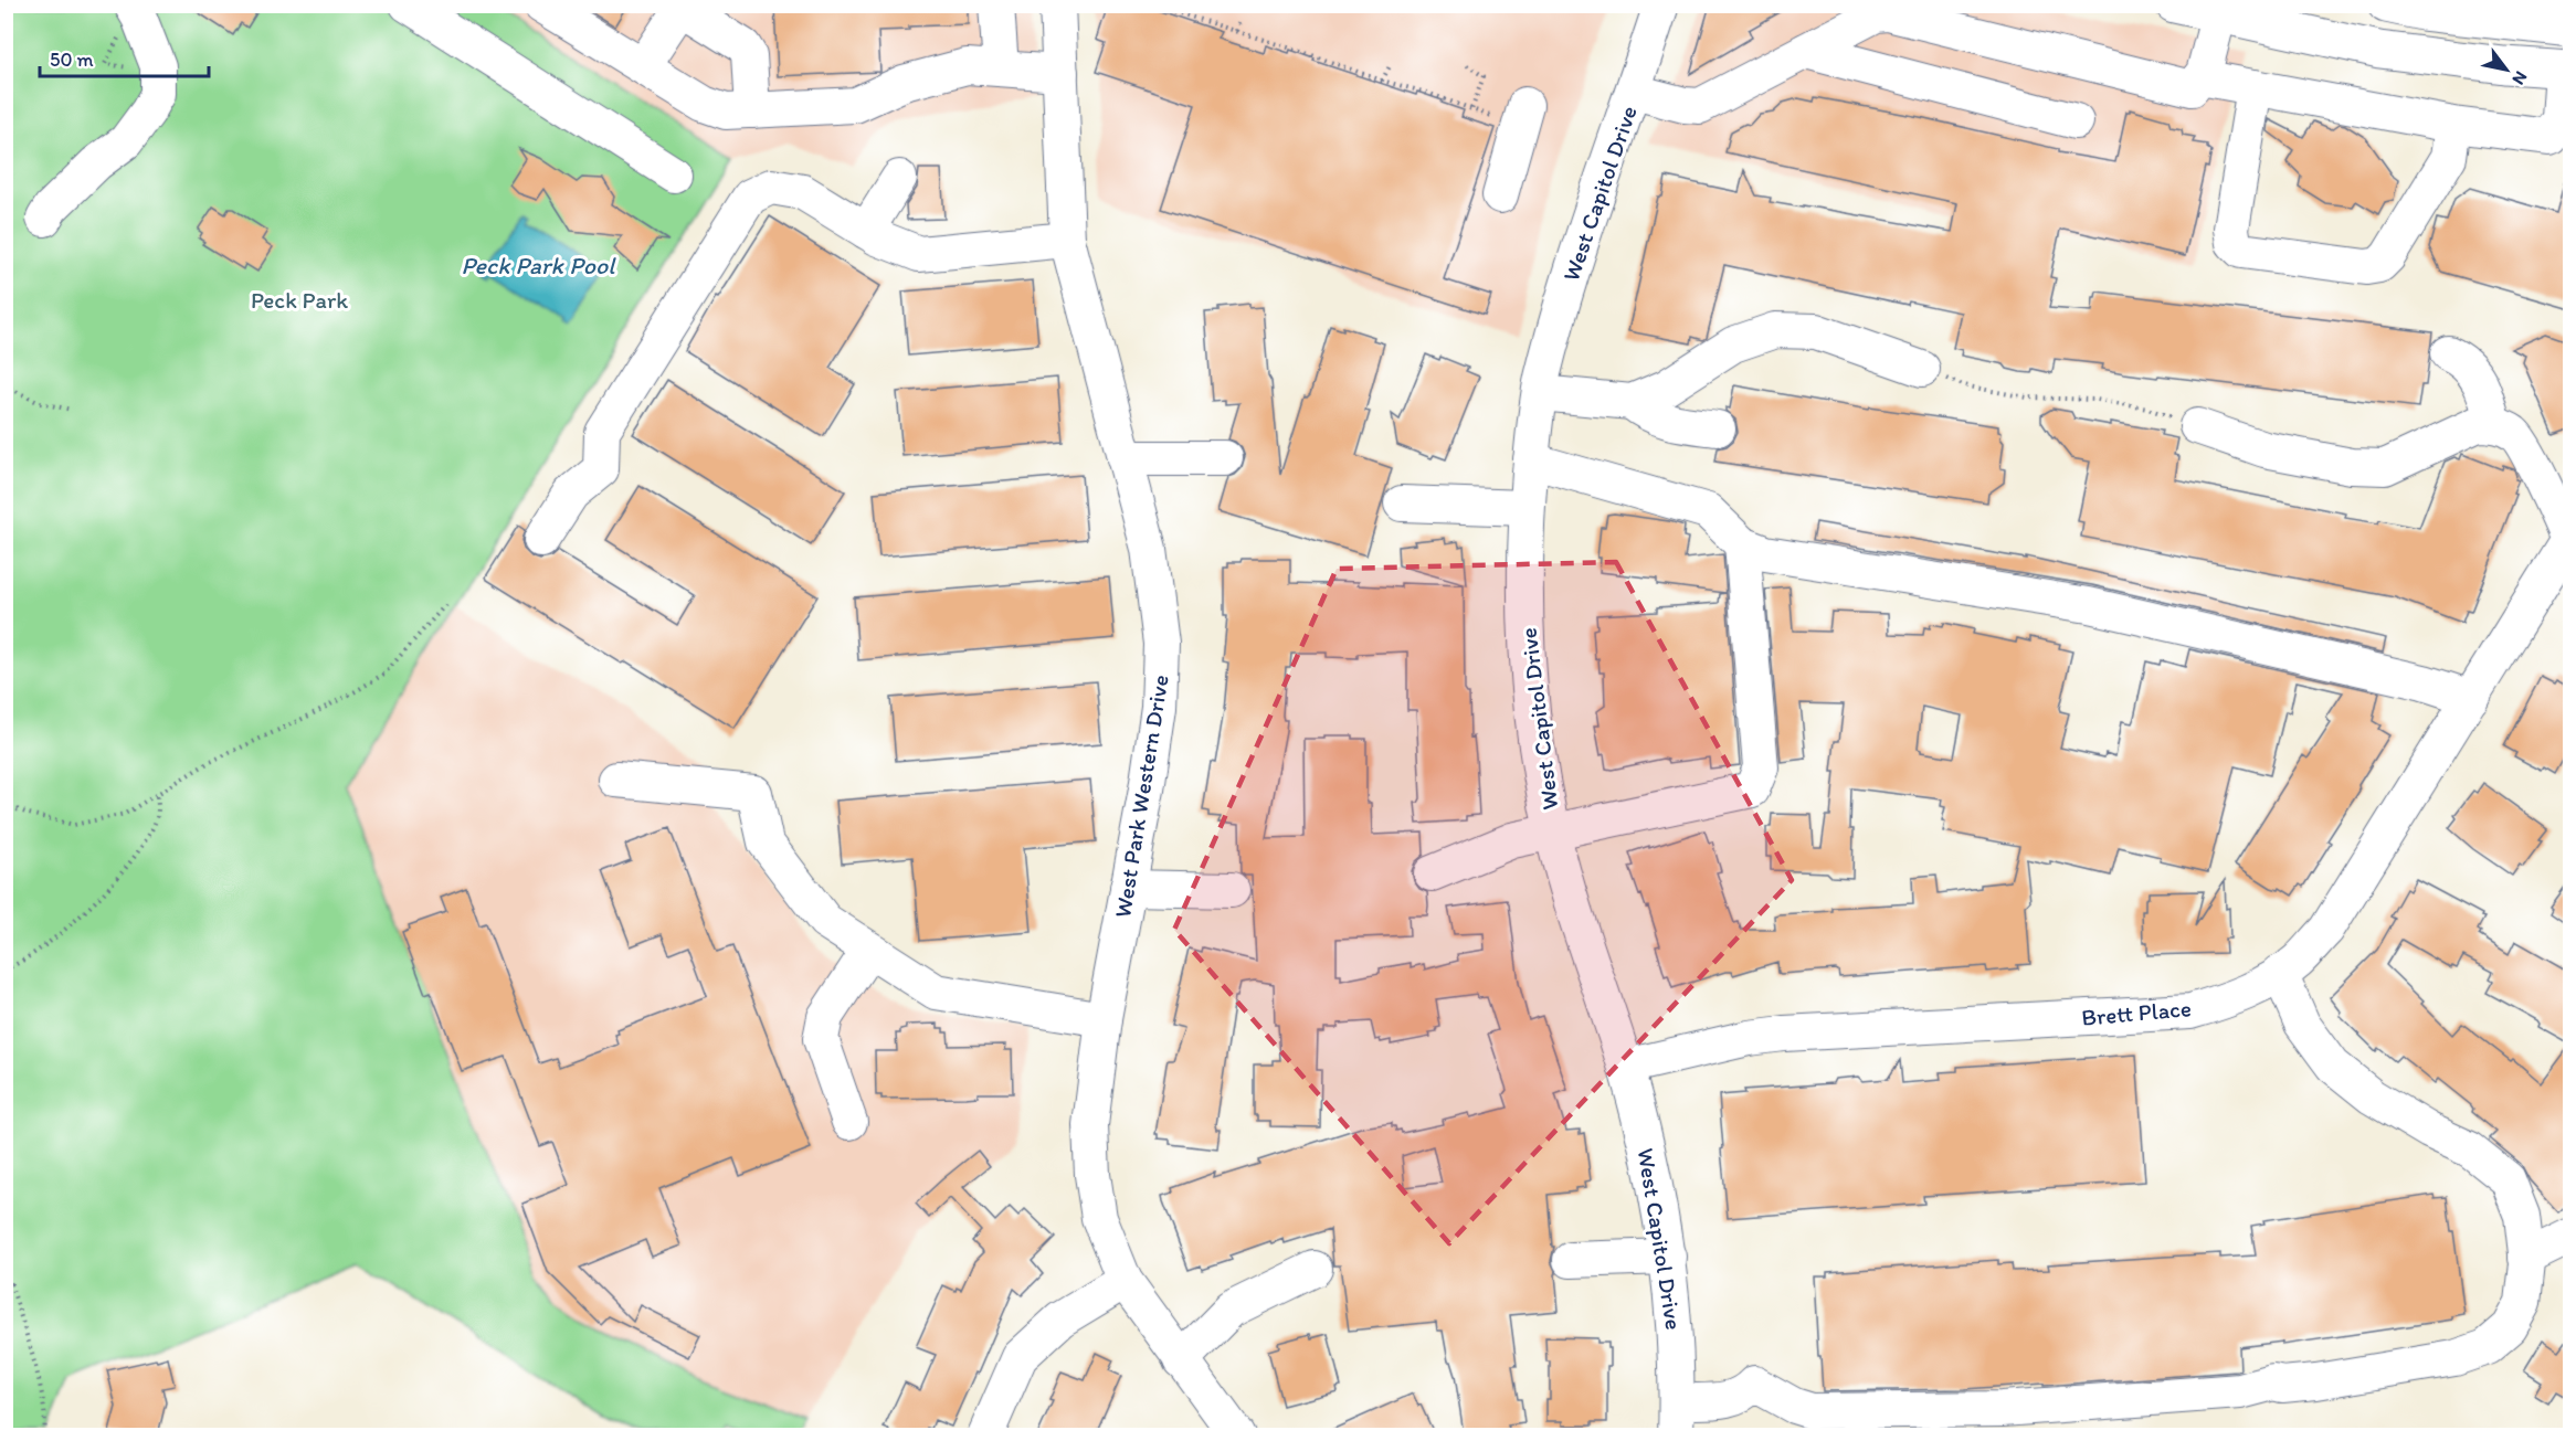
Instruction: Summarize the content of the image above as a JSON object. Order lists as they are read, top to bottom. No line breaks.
{"streets":{"street":["West Capitol Drive","West Park Western Drive","Brett Place"]},"crossings":[["West Capitol Drive","Brett Place"]],"water":["Peck Park Pool"],"parks":["Peck Park"],"scale_bar":"50 m","north":"bottom right"}
